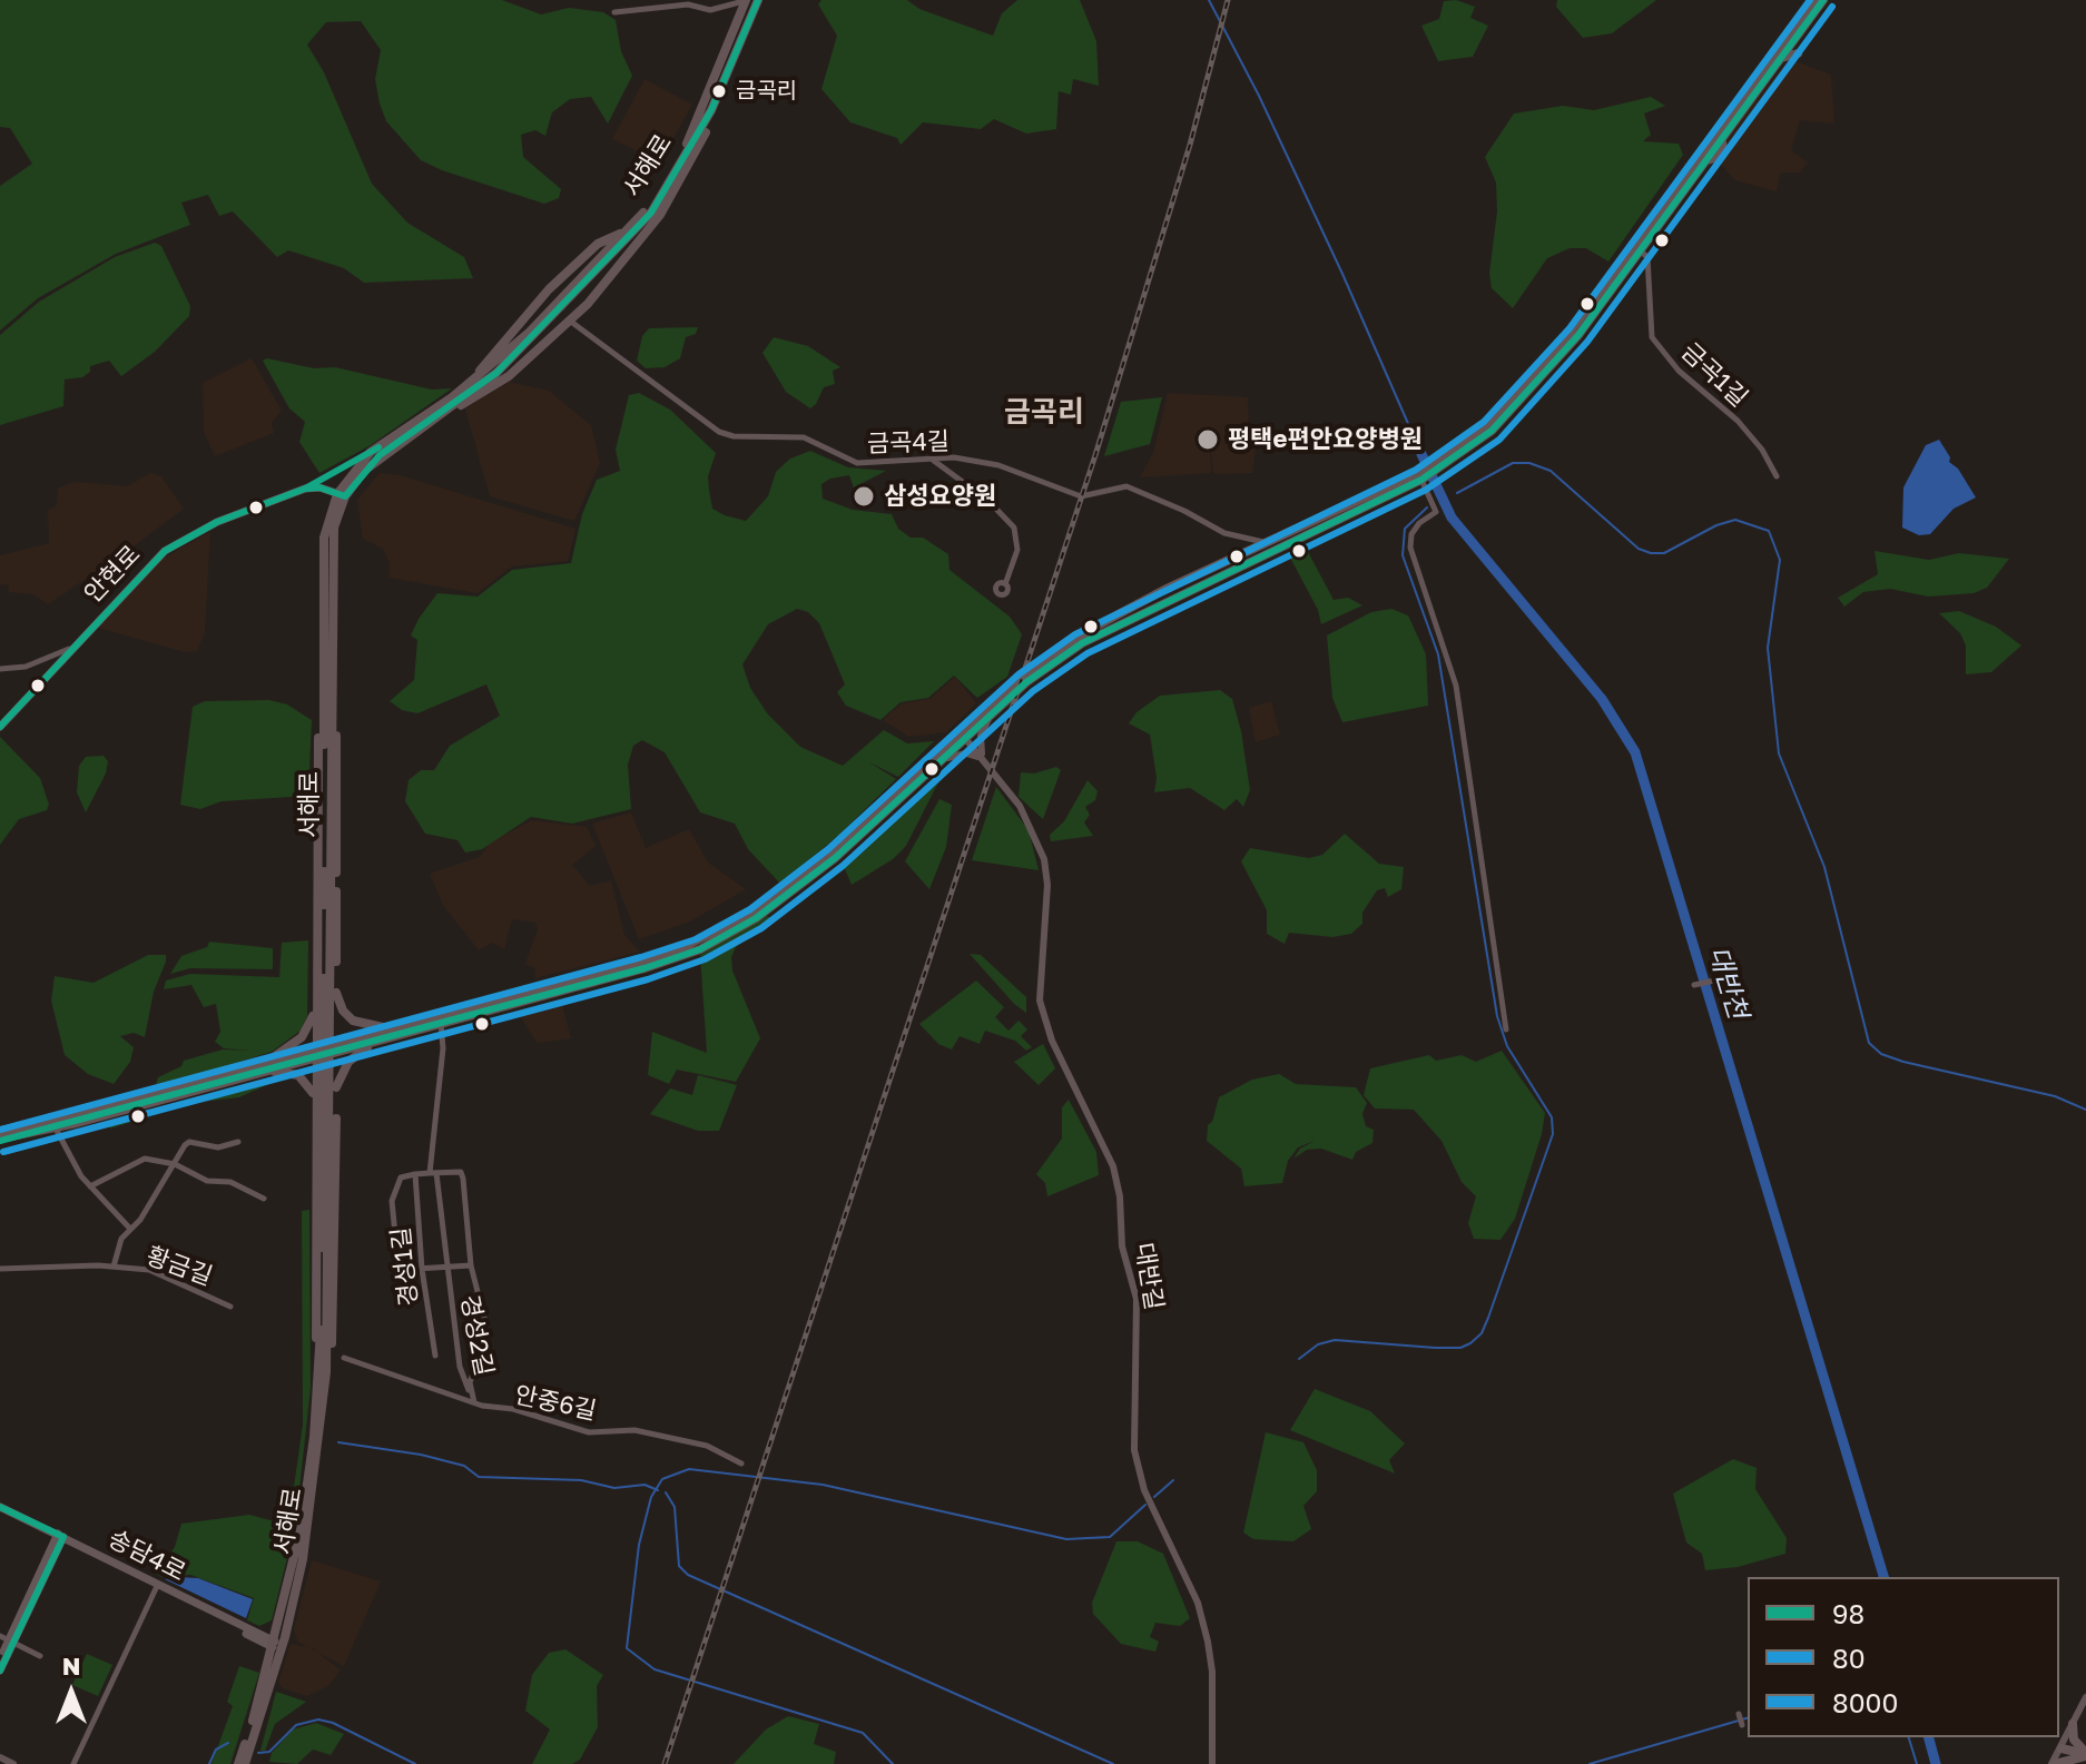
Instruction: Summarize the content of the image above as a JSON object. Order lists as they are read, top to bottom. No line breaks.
{"streets":{"main road":["서해로","안현로","송담4로"],"street":["금곡1길","금곡4길","황금길","경성1길","대반길","경성2길","안중6길"]},"crossings":[["서해로","안현로"],["서해로","송담4로"],["경성2길","안중6길"]],"districts":["금곡리"],"water":["대반천"],"places":["금곡리","평택e편안요양병원","삼성요양원"],"lines":["transit line 98","transit line 8000","transit line 80"],"legend":["98","80","8000"],"north":"top"}
